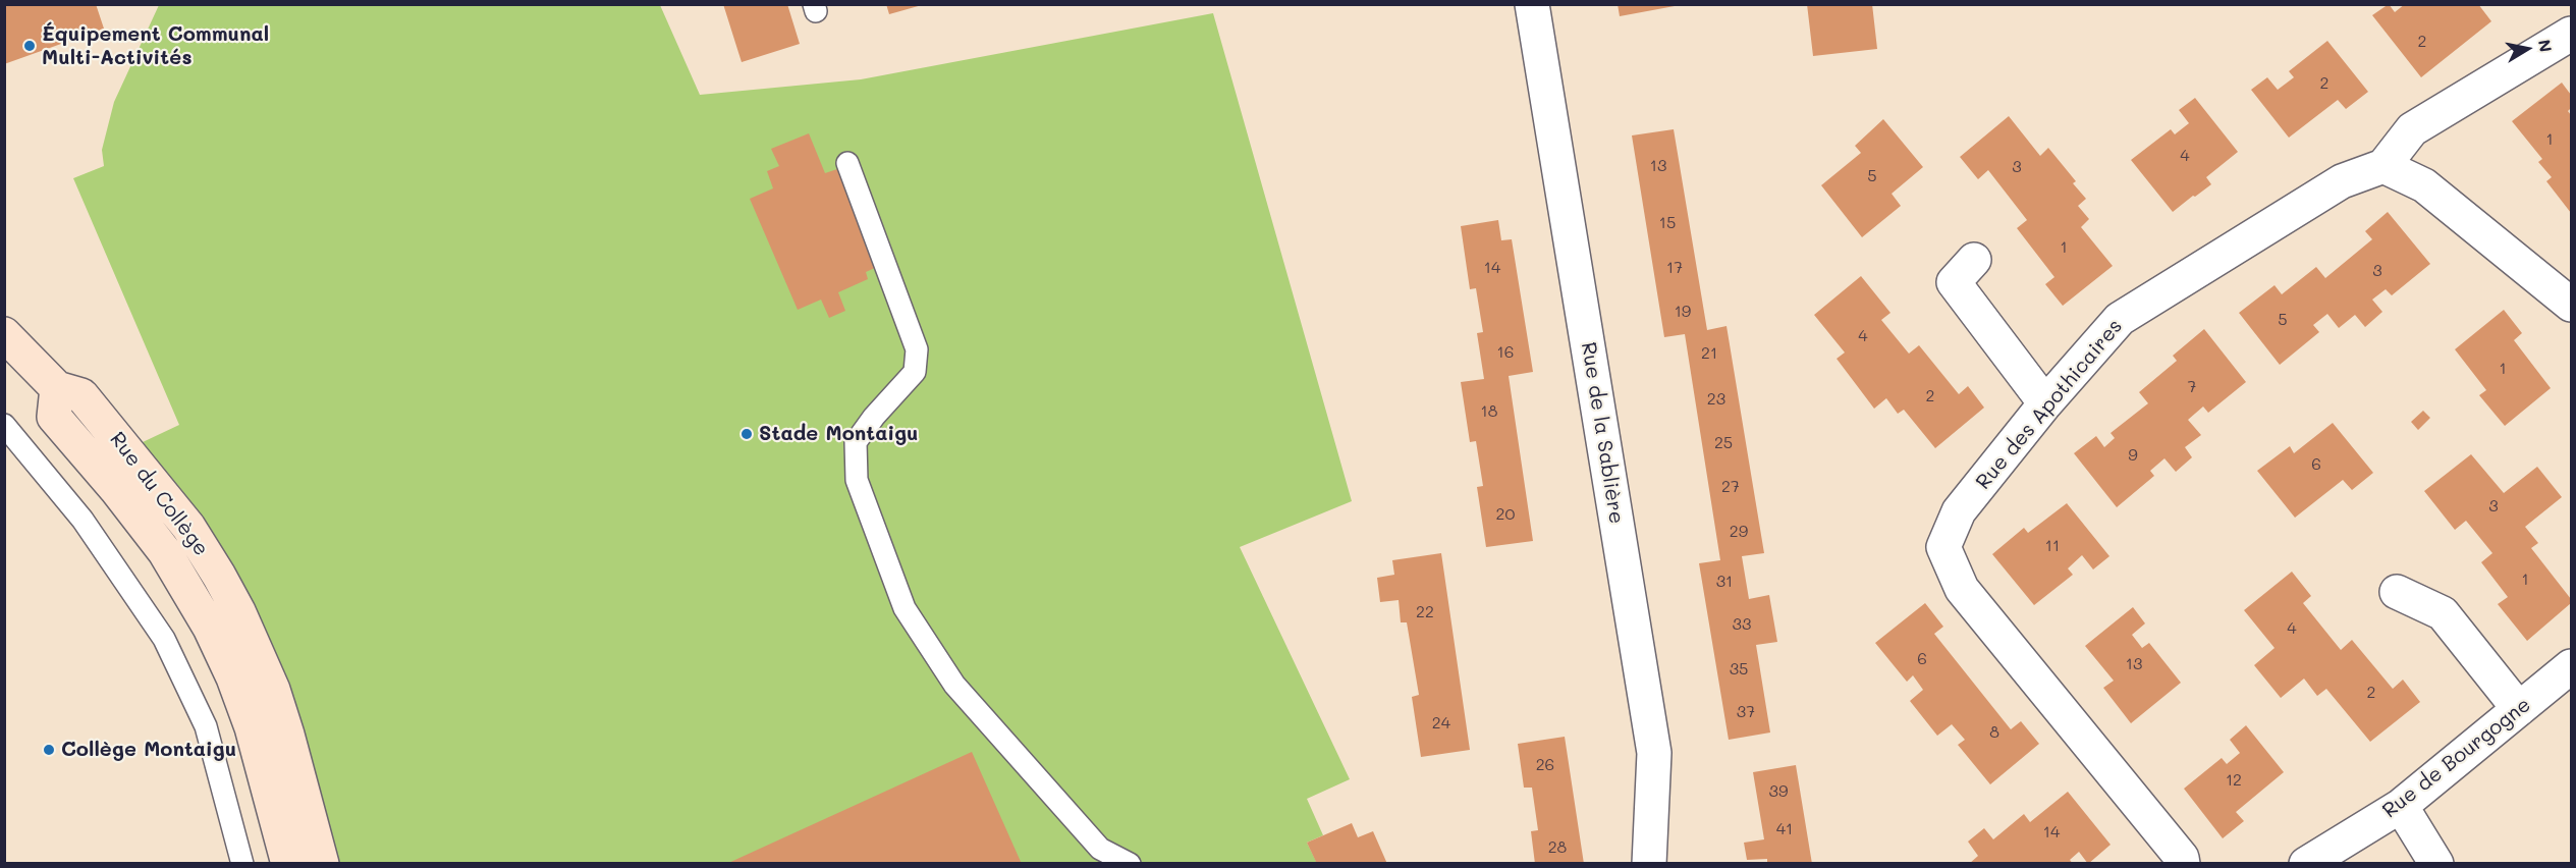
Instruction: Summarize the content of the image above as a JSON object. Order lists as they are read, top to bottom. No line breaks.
{"streets":{"street":["Rue des Apothicaires","Rue de la Sablière","Rue du Collège","Rue de Bourgogne"]},"places":["Équipement Communal Multi-Activités","Stade Montaigu","Collège Montaigu"],"house_numbers":["2","2","1","4","13","3","5","15","1","14","17","3","19","5","4","16","21","1","7","2","23","18","25","9","6","27","3","20","29","11","1","31","22","33","4","6","13","35","2","37","24","8","26","12","39","41","14","28"],"north":"right"}
